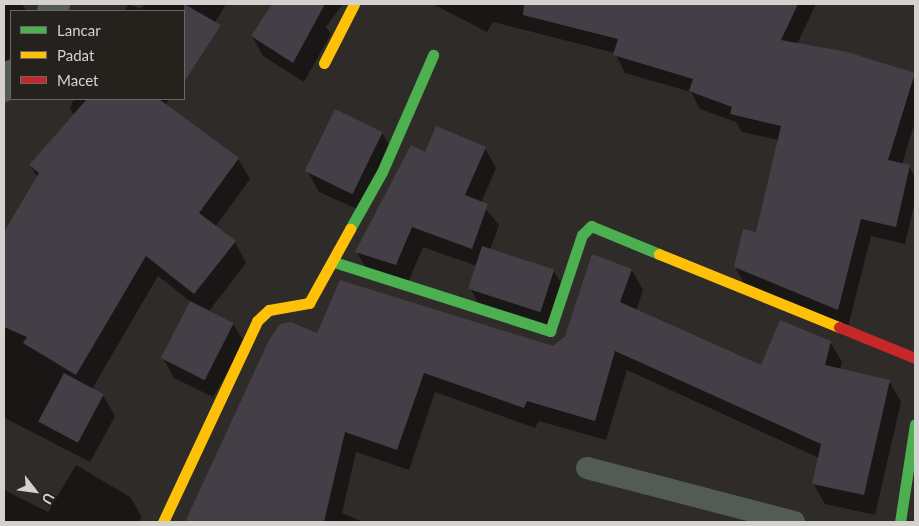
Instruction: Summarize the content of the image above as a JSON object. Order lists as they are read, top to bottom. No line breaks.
{"legend":["Lancar","Padat","Macet"],"north":"bottom right"}
